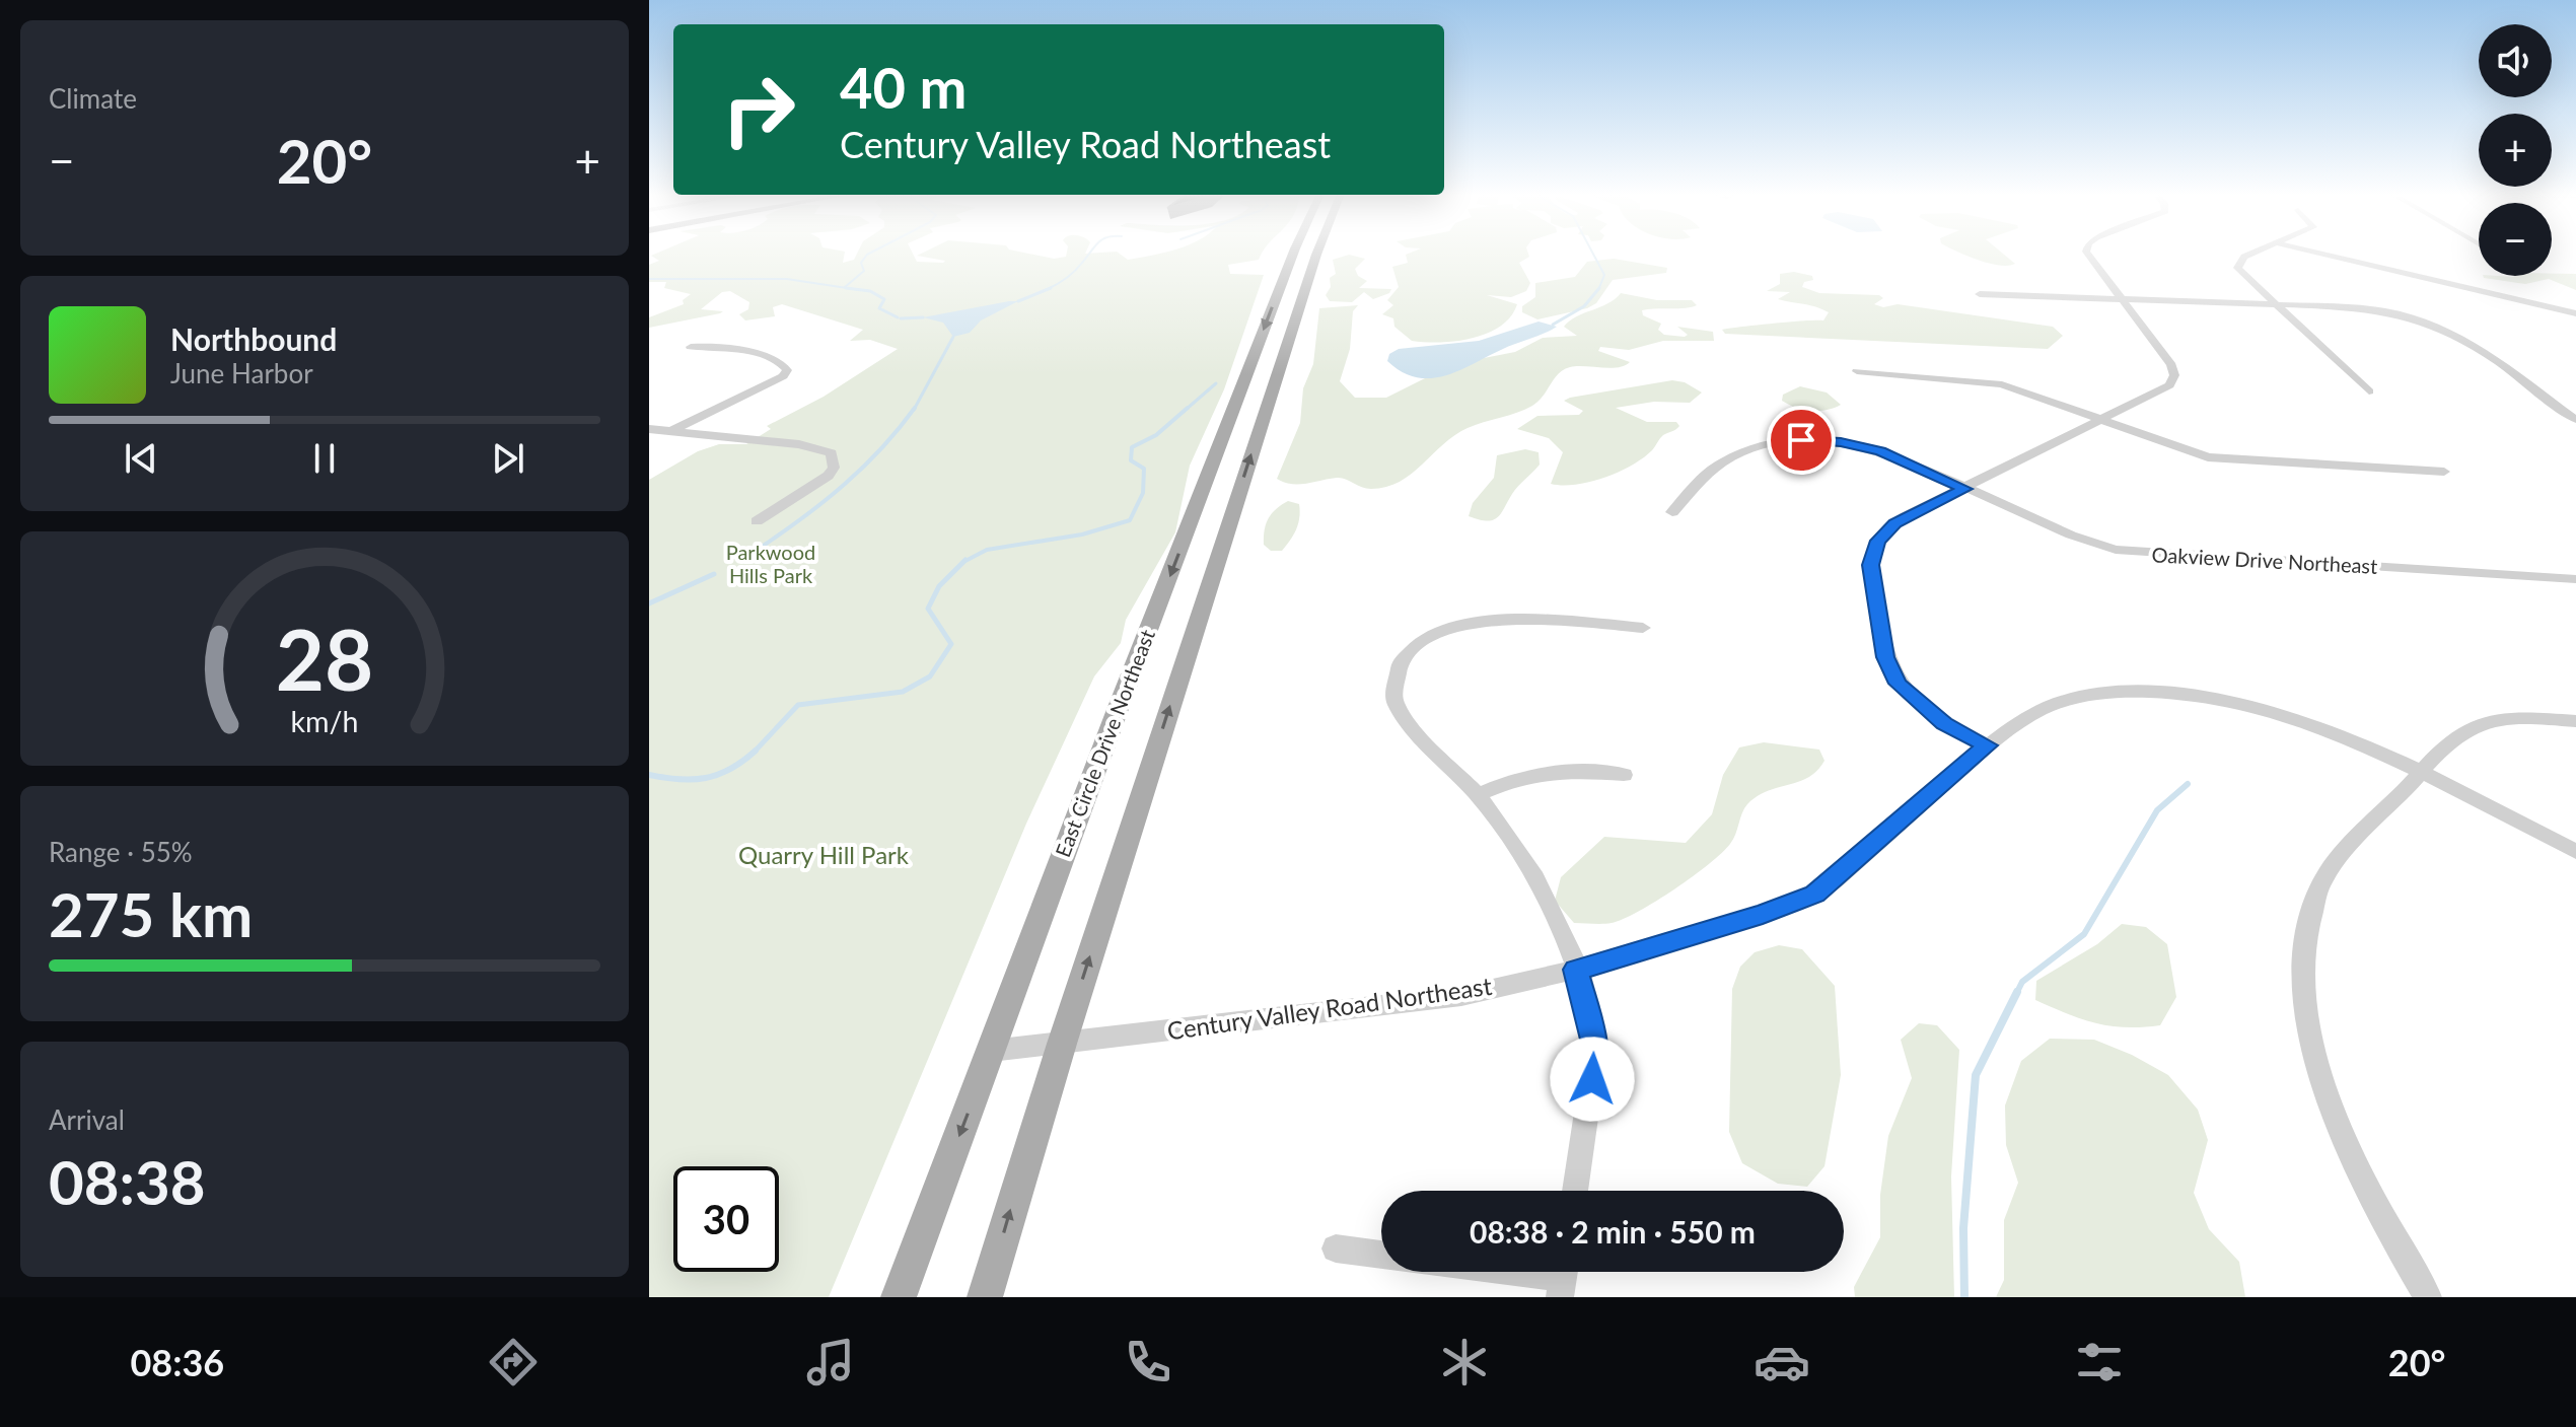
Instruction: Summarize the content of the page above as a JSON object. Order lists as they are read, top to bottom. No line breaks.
{"streets":{"main road":["East Circle Drive Northeast"],"street":["Oakview Drive Northeast","Century Valley Road Northeast"]},"crossings":[["East Circle Drive Northeast","Century Valley Road Northeast"]],"parks":["Parkwood Hills Park","Quarry Hill Park"],"page":{"tile":["Climate",["Range · 55%","275 km"],["Arrival","08:38"]],"map_buttons":["+","−"],"turn":["40 m","Century Valley Road Northeast"],"heat":["−","20°","+"],"song":["Northbound","June Harbor"],"limit":"30","trip":"08:38 · 2 min · 550 m","tabs":["08:36","20°"],"gauge":["28","km/h"]}}
